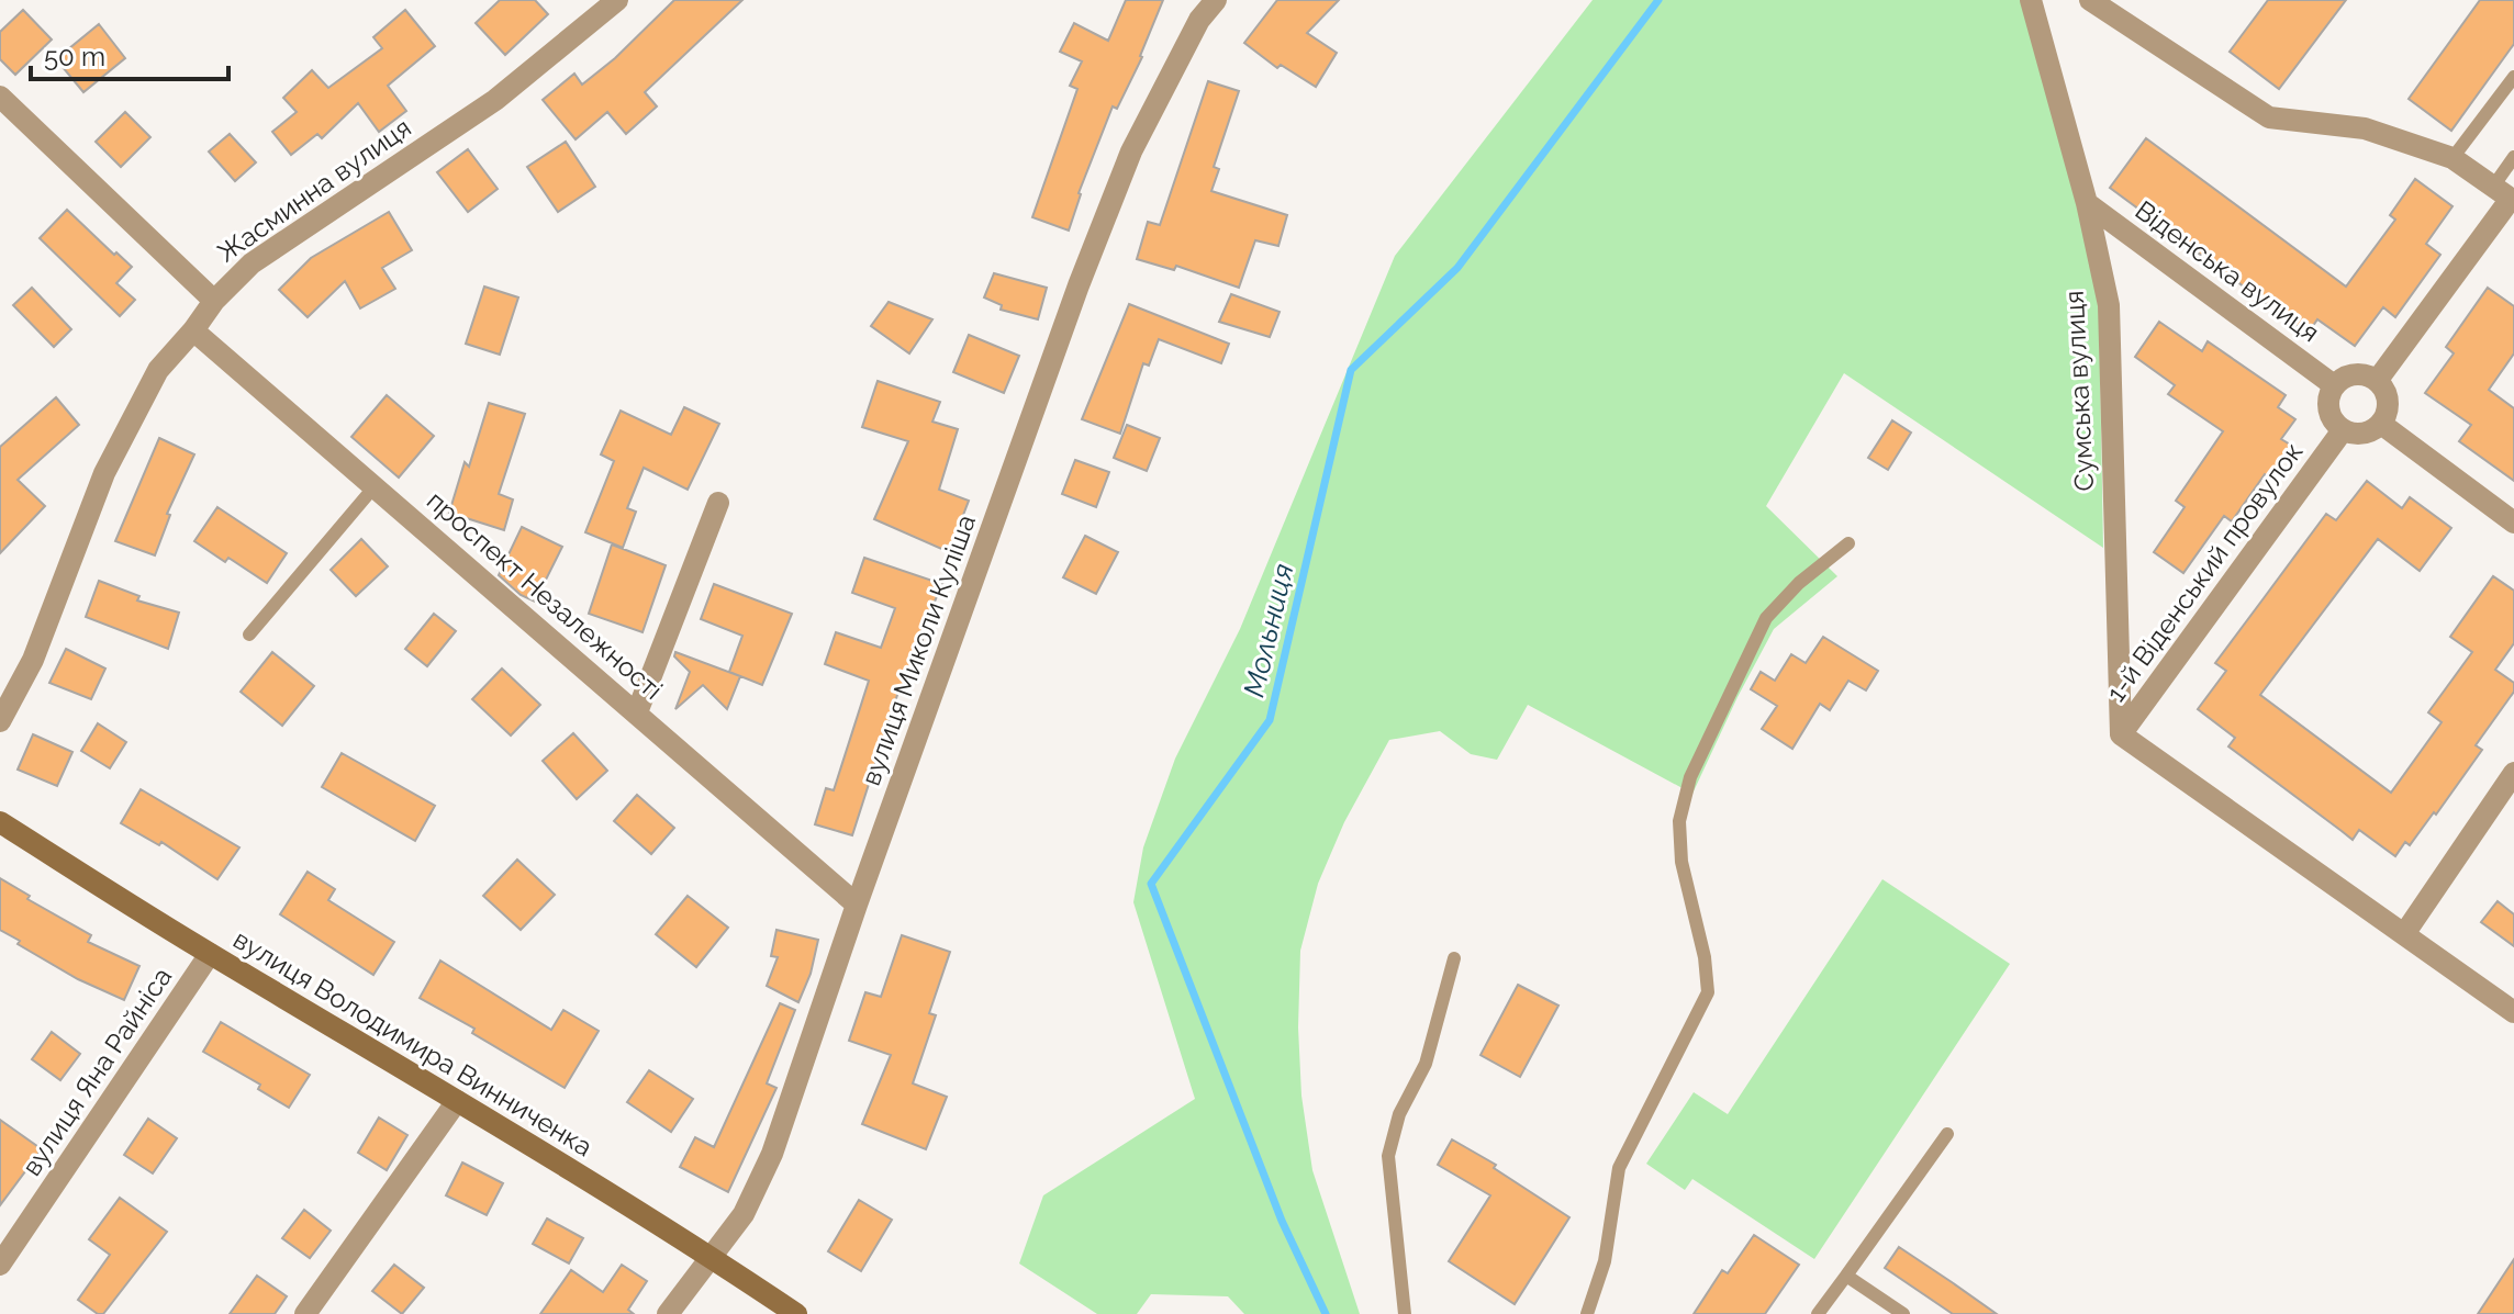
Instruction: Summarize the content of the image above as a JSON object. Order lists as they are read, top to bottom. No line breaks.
{"streets":{"main road":["вулиця Володимира Винниченка"],"street":["Жасминна вулиця","Віденська вулиця","Сумська вулиця","1-й Віденський провулок","проспект Незалежності","вулиця Миколи Куліша","вулиця Яна Райніса"]},"crossings":[["Жасминна вулиця","проспект Незалежності"],["Віденська вулиця","Сумська вулиця"],["Віденська вулиця","1-й Віденський провулок"],["Сумська вулиця","1-й Віденський провулок"],["проспект Незалежності","вулиця Миколи Куліша"],["вулиця Миколи Куліша","вулиця Володимира Винниченка"],["вулиця Володимира Винниченка","вулиця Яна Райніса"]],"water":["Мольниця"],"scale_bar":"50 m"}
